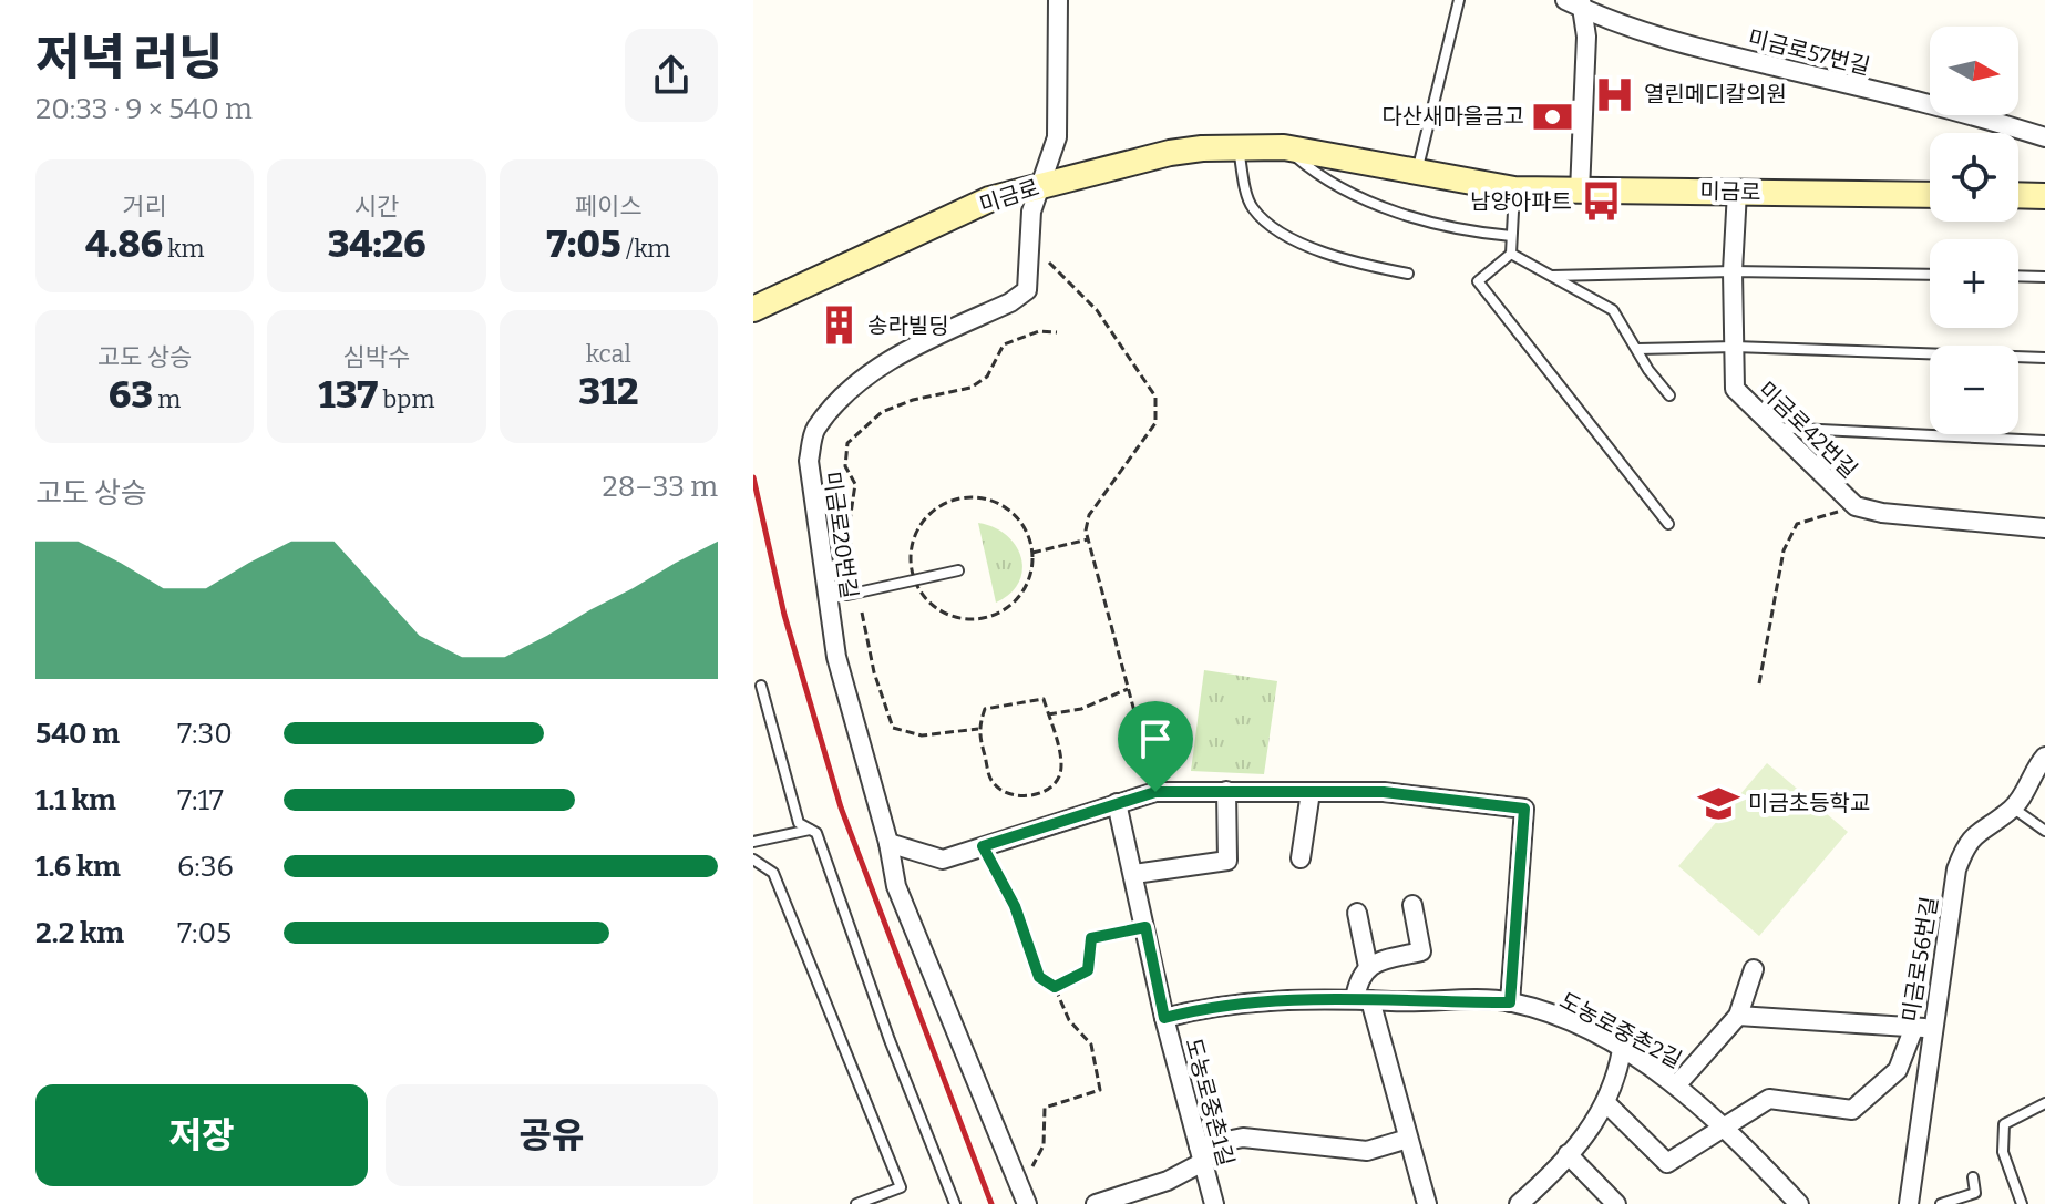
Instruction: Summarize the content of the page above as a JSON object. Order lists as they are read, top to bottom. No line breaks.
{"streets":{"street":["미금로57번길","미금로","미금로42번길","미금로20번길","미금로56번길","도농로중촌2길","도농로중촌1길"]},"crossings":[["미금로","미금로42번길"],["미금로","미금로20번길"],["도농로중촌2길","도농로중촌1길"]],"places":{"hospital":["열린메디칼의원"],"bank":["다산새마을금고"],"bus stop":["남양아파트"],"building":["송라빌딩"],"school or university":["미금초등학교"]},"north":"right","page":{"heading":["저녁 러닝","20:33 · 9 × 540 m"],"map_buttons":["+","−"],"stats":[["거리","4.86 km"],["시간","34:26"],["페이스","7:05 /km"],["고도 상승","63 m"],["심박수","137 bpm"],["kcal","312"]],"chart":["고도 상승","28–33 m"],"list":[{"name":"540 m","note":"7:30"},{"name":"1.1 km","note":"7:17"},{"name":"1.6 km","note":"6:36"},{"name":"2.2 km","note":"7:05"}],"buttons":["저장","공유"]}}
